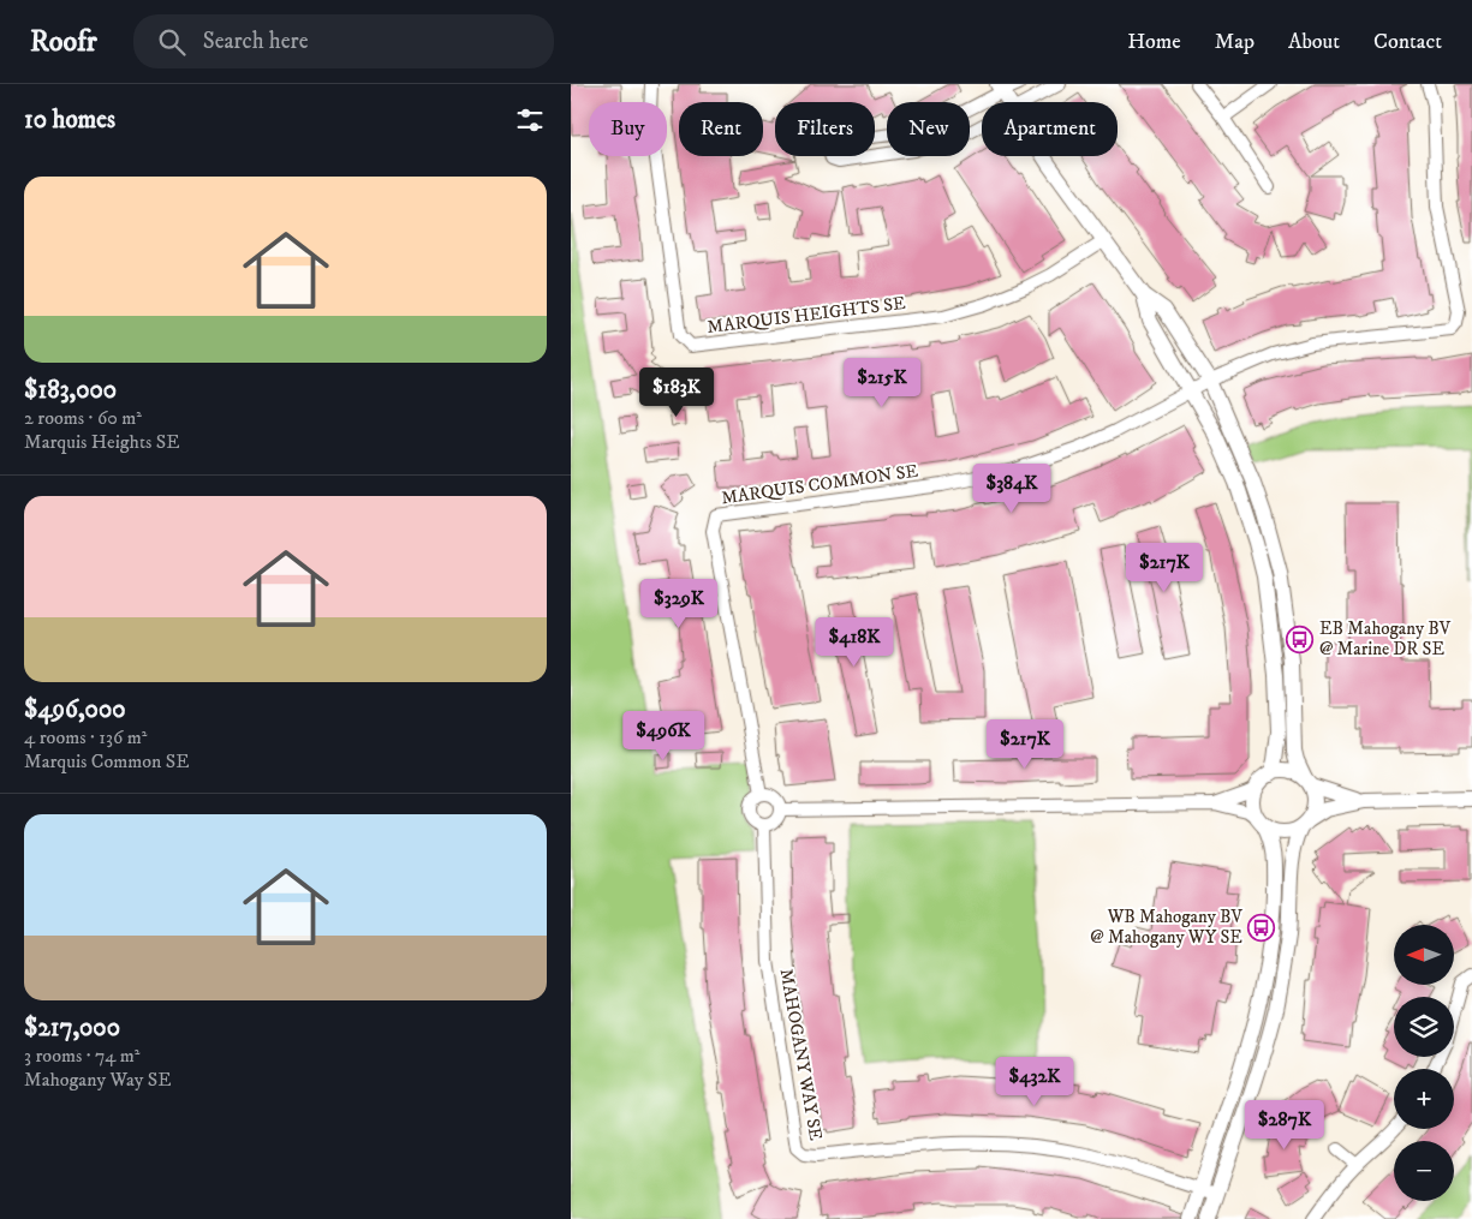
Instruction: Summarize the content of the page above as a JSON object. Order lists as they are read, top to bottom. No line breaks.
{"streets":{"street":["MARQUIS HEIGHTS SE","MARQUIS COMMON SE","MAHOGANY WAY SE"]},"crossings":[["MARQUIS COMMON SE","MAHOGANY WAY SE"]],"places":{"bus stop":["EB Mahogany BV @ Marine DR SE","WB Mahogany BV @ Mahogany WY SE"]},"north":"left","page":{"header":"Roofr","search":"Search here","nav":["Home","Map","About","Contact"],"heading":"10 homes","chip":["Buy","Rent","Filters","New","Apartment"],"list":[{"name":"$183,000","note":"2 rooms · 60 m² · Marquis Heights SE"},{"name":"$496,000","note":"4 rooms · 136 m² · Marquis Common SE"},{"name":"$217,000","note":"3 rooms · 74 m² · Mahogany Way SE"}],"price":["$215K","$183K","$384K","$217K","$329K","$418K","$496K","$217K","$432K","$287K"],"map_buttons":["+","−"]}}
